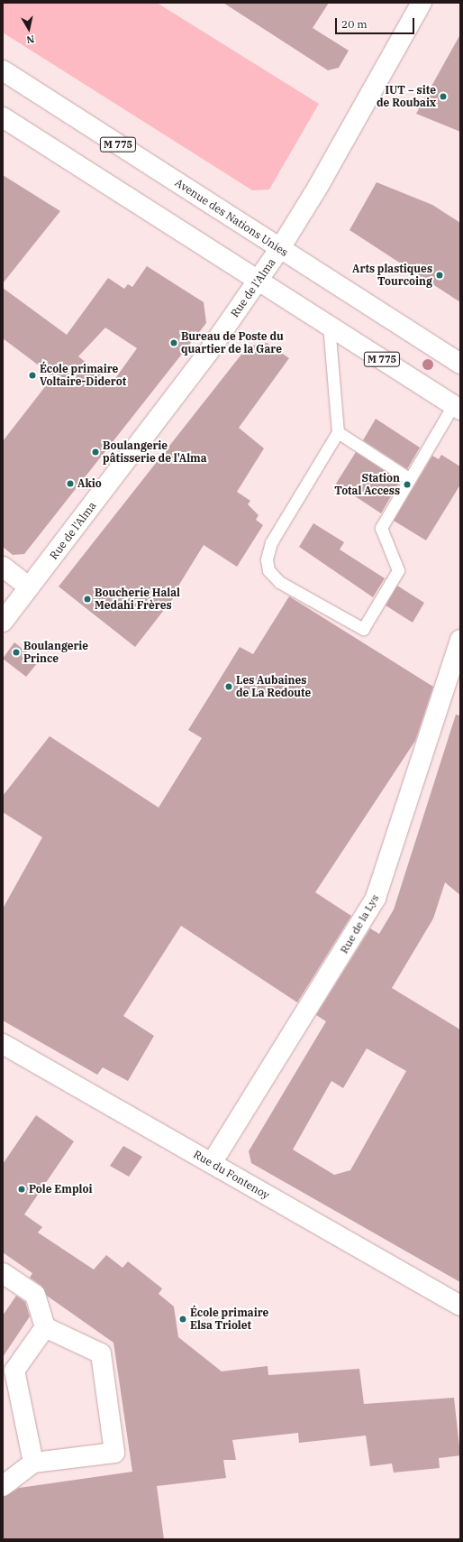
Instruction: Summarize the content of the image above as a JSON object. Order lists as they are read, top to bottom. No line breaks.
{"streets":{"street":["M 775","Avenue des Nations Unies","Rue de l'Alma","Rue de la Lys","Rue du Fontenoy"]},"crossings":[["M 775","Rue de l'Alma"],["Avenue des Nations Unies","Rue de l'Alma"],["Rue de la Lys","Rue du Fontenoy"]],"places":["IUT − site de Roubaix","Arts plastiques Tourcoing","Bureau de Poste du quartier de la Gare","École primaire Voltaire-Diderot","Boulangerie pâtisserie de l'Alma","Akio","Station Total Access","Boucherie Halal Medahi Frères","Boulangerie Prince","Les Aubaines de La Redoute","Pole Emploi","École primaire Elsa Triolet"],"scale_bar":"20 m","north":"bottom"}
